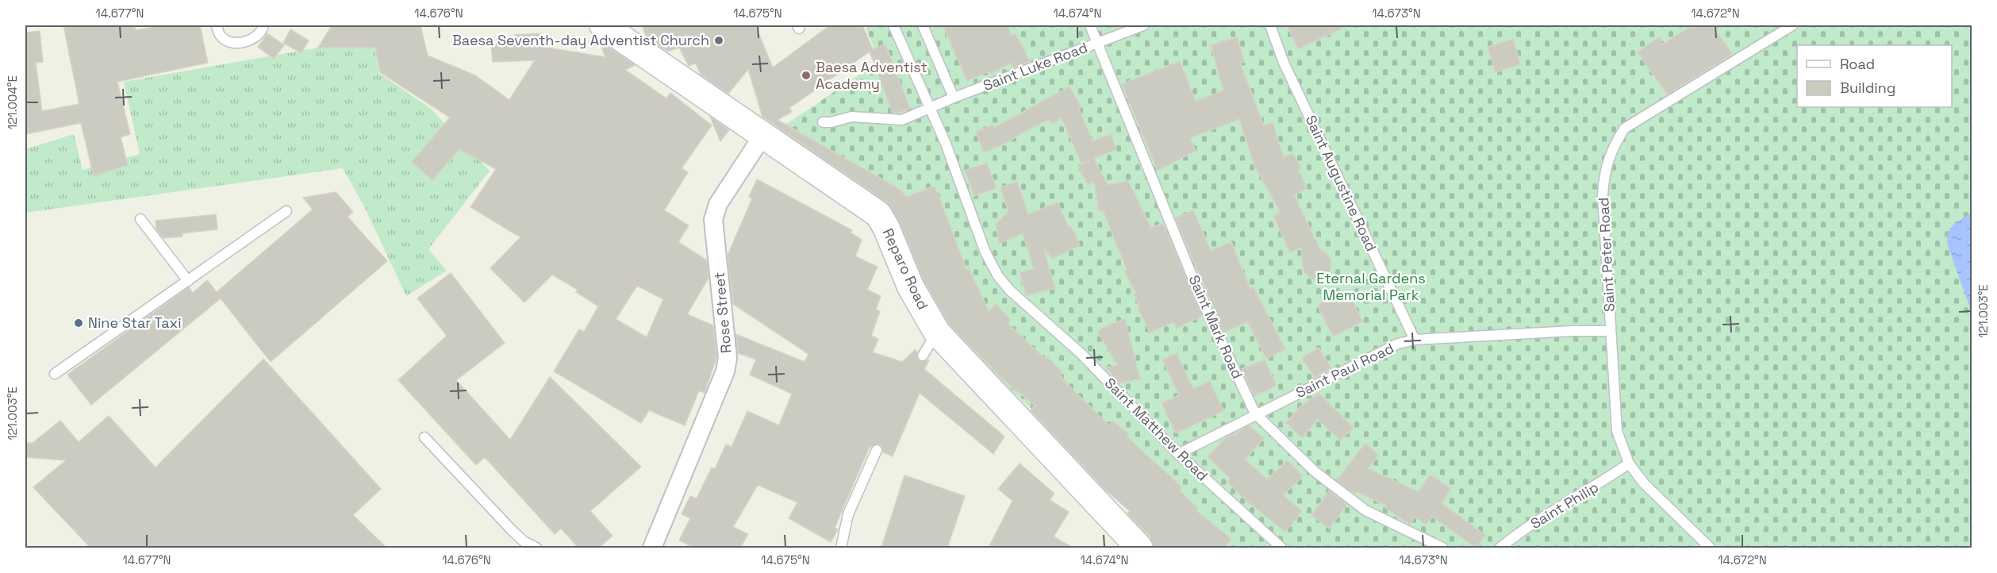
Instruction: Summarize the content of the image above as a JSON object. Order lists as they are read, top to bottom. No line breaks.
{"streets":{"street":["Reparo Road","Rose Street"],"lane":["Saint Luke Road","Saint Augustine Road","Saint Peter Road","Saint Mark Road","Saint Paul Road","Saint Matthew Road","Saint Philip"]},"crossings":[["Saint Luke Road","Saint Mark Road"],["Saint Luke Road","Saint Matthew Road"],["Saint Augustine Road","Saint Paul Road"],["Saint Peter Road","Saint Paul Road"],["Saint Peter Road","Saint Philip"],["Reparo Road","Rose Street"],["Saint Mark Road","Saint Paul Road"],["Saint Paul Road","Saint Matthew Road"]],"parks":["Eternal Gardens Memorial Park"],"places":["Baesa Seventh-day Adventist Church","Baesa Adventist Academy","Nine Star Taxi"],"legend":["Road","Building"],"coordinates":["14.677°N","14.676°N","14.675°N","14.674°N","14.673°N","14.672°N","121.004°E","121.003°E"]}
